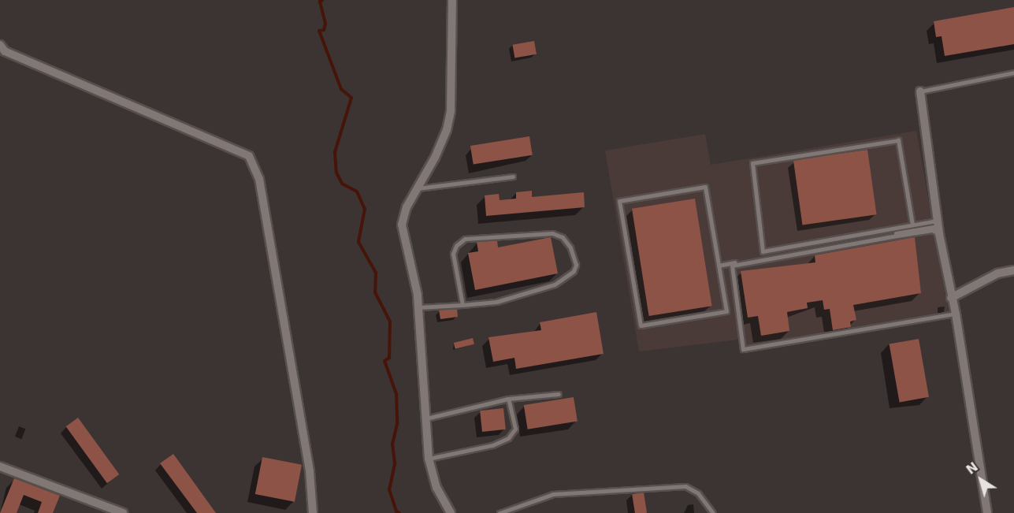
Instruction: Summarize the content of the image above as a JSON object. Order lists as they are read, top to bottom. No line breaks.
{"north":"top left"}
